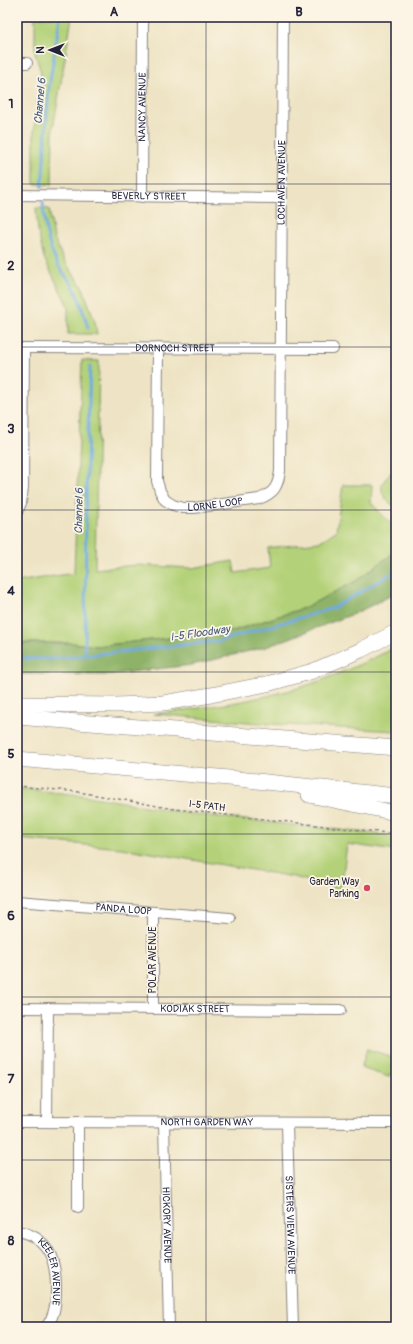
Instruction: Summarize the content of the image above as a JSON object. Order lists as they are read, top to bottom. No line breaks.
{"streets":{"street":["NANCY AVENUE","LOCHAVEN AVENUE","BEVERLY STREET","DORNOCH STREET","LORNE LOOP","PANDA LOOP","POLAR AVENUE","KODIAK STREET","NORTH GARDEN WAY","HICKORY AVENUE","SISTERS VIEW AVENUE","KEELER AVENUE"],"path":["I-5 PATH"]},"crossings":[["NANCY AVENUE","BEVERLY STREET"],["LOCHAVEN AVENUE","BEVERLY STREET"],["LOCHAVEN AVENUE","DORNOCH STREET"],["LOCHAVEN AVENUE","LORNE LOOP"],["DORNOCH STREET","LORNE LOOP"],["PANDA LOOP","POLAR AVENUE"],["POLAR AVENUE","KODIAK STREET"],["NORTH GARDEN WAY","HICKORY AVENUE"],["NORTH GARDEN WAY","SISTERS VIEW AVENUE"]],"water":["Channel 6","I-5 Floodway"],"places":["Garden Way Parking"],"north":"left","grid":{"columns":["A","B"],"rows":["1","2","3","4","5","6","7","8"]}}
